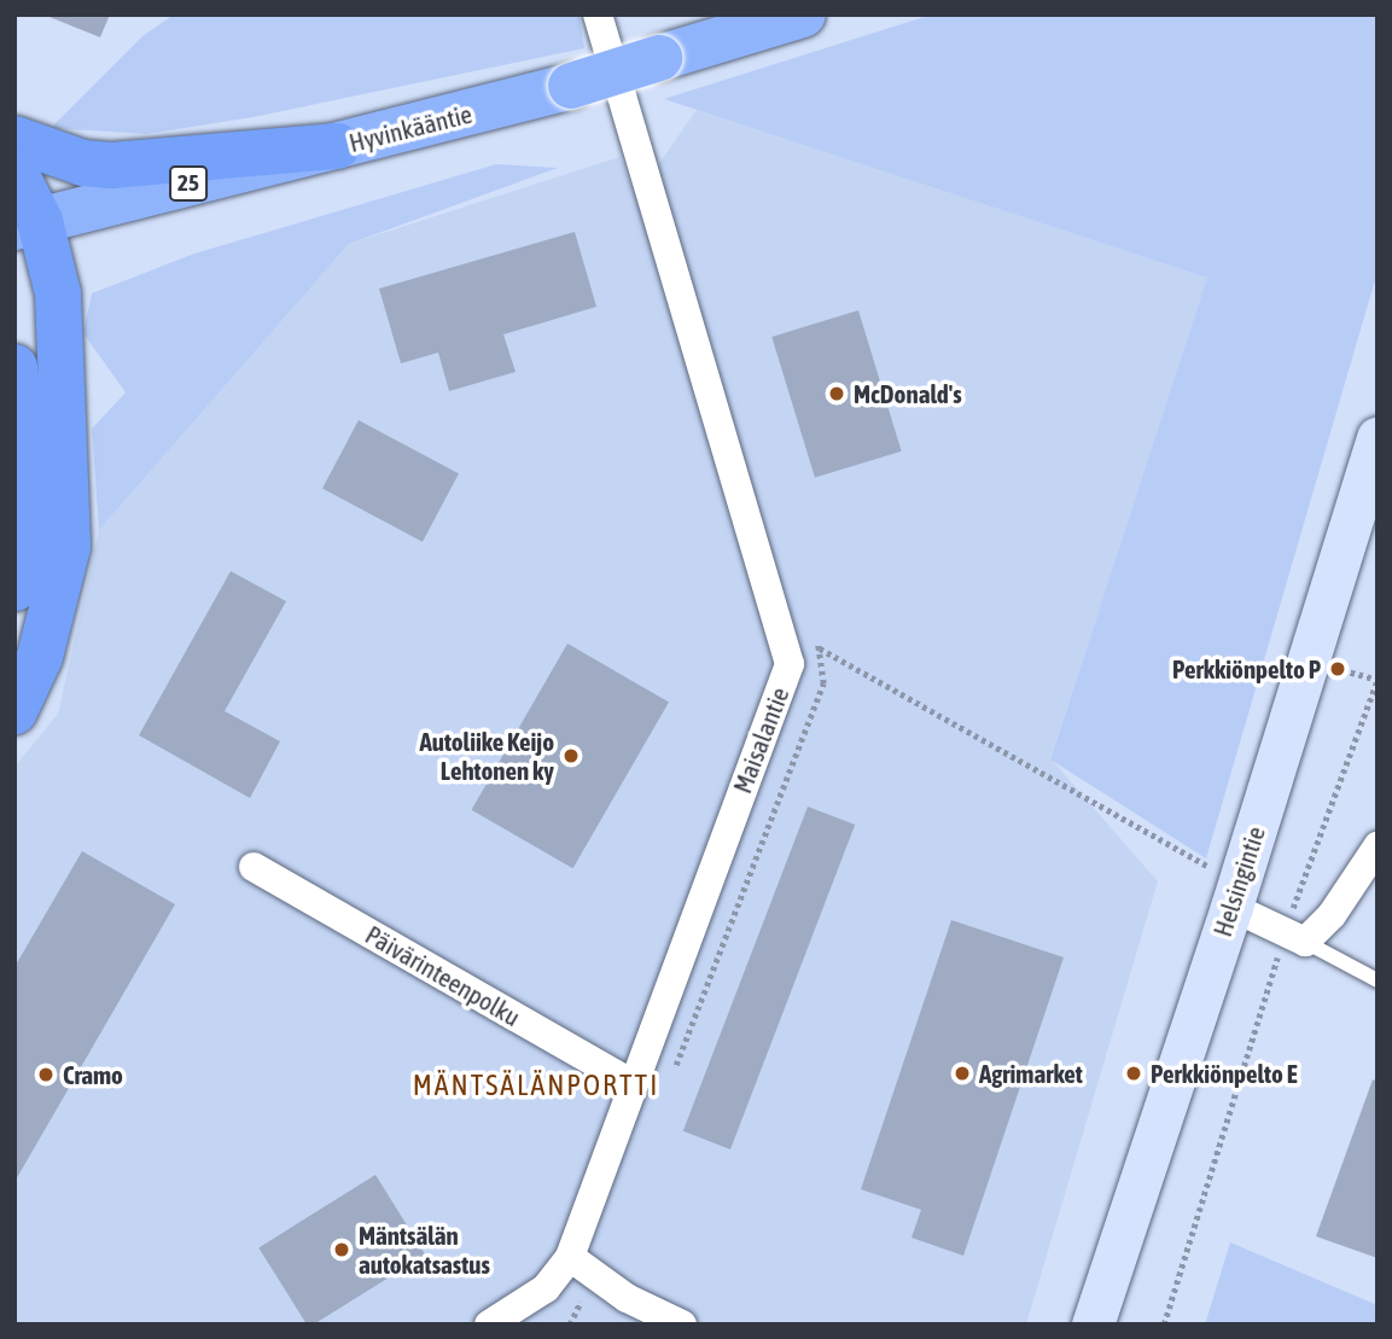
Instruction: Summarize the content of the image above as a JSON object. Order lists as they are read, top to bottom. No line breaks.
{"streets":{"highway":["Hyvinkääntie","25"],"main road":["Helsingintie"],"street":["Maisalantie","Päivärinteenpolku"]},"crossings":[["Maisalantie","Päivärinteenpolku"]],"districts":["MÄNTSÄLÄNPORTTI"],"places":["McDonald's","Perkkiönpelto P","Autoliike Keijo Lehtonen ky","Agrimarket","Perkkiönpelto E","Cramo","Mäntsälän autokatsastus"]}
